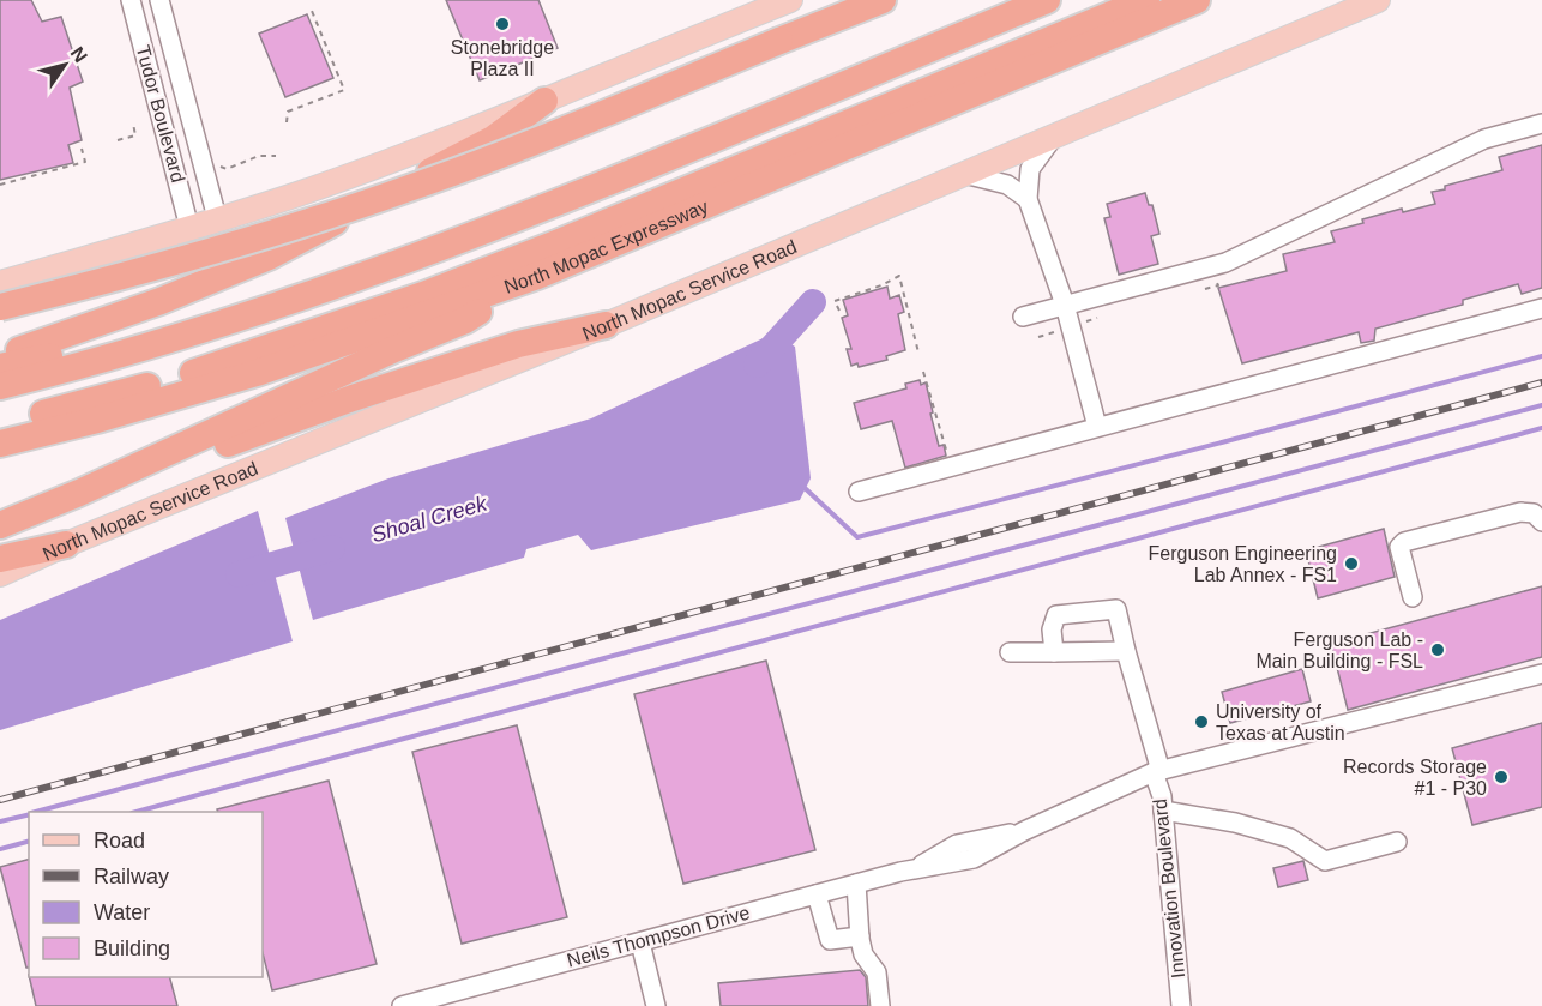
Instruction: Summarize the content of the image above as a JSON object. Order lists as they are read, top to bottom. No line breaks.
{"streets":{"highway":["North Mopac Expressway"],"main road":["North Mopac Service Road"],"street":["Tudor Boulevard","Innovation Boulevard","Neils Thompson Drive"]},"crossings":[["Innovation Boulevard","Neils Thompson Drive"]],"water":["Shoal Creek"],"places":["Stonebridge Plaza II","Ferguson Engineering Lab Annex - FS1","Ferguson Lab - Main Building - FSL","University of Texas at Austin","Records Storage #1 - P30"],"legend":["Road","Railway","Water","Building"],"north":"top right"}
